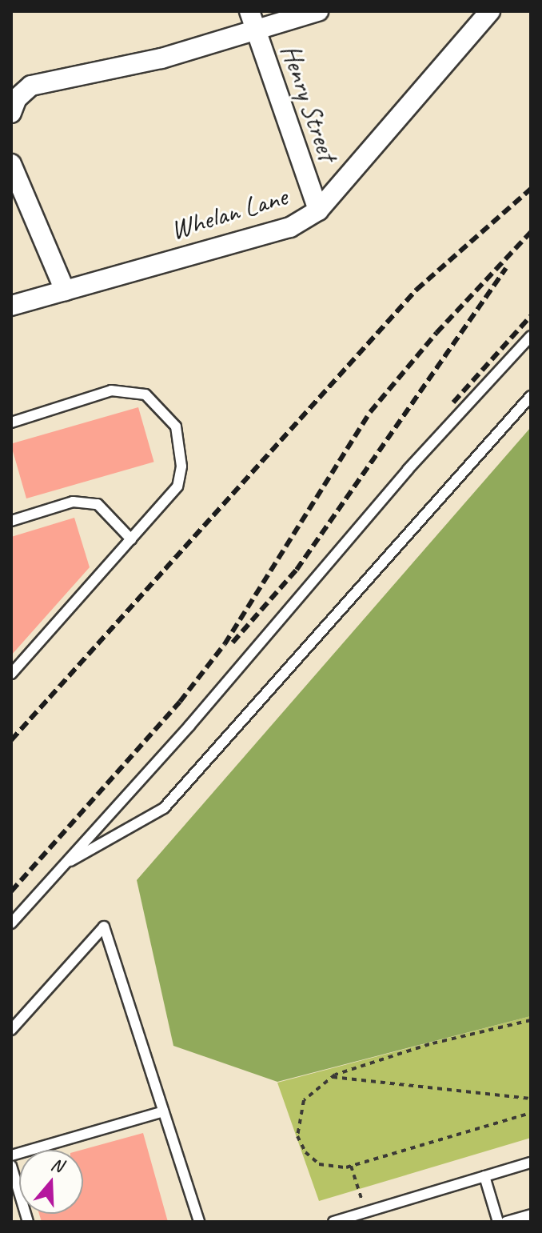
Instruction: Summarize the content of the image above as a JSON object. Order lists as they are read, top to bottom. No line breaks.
{"streets":{"street":["Henry Street","Whelan Lane"]},"crossings":[["Henry Street","Whelan Lane"]],"north":"top"}
